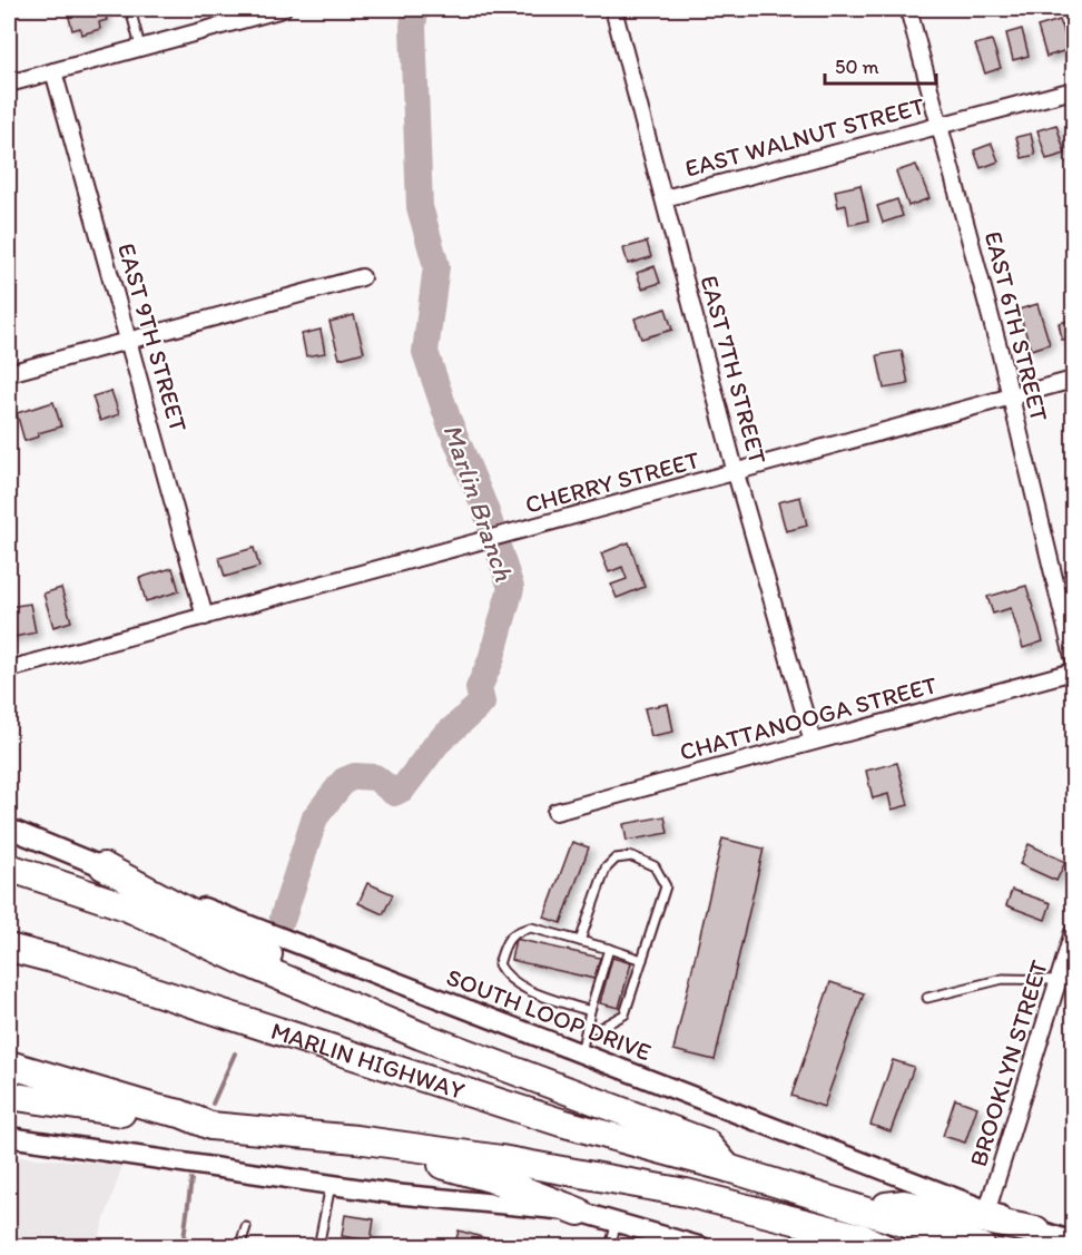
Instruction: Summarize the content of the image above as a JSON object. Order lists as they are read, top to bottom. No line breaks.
{"streets":{"highway":["MARLIN HIGHWAY"],"street":["EAST WALNUT STREET","EAST 6TH STREET","EAST 9TH STREET","EAST 7TH STREET","CHERRY STREET","CHATTANOOGA STREET","SOUTH LOOP DRIVE","BROOKLYN STREET"]},"crossings":[["EAST WALNUT STREET","EAST 6TH STREET"],["EAST WALNUT STREET","EAST 7TH STREET"],["EAST 6TH STREET","CHERRY STREET"],["EAST 9TH STREET","CHERRY STREET"],["EAST 7TH STREET","CHERRY STREET"],["EAST 7TH STREET","CHATTANOOGA STREET"],["SOUTH LOOP DRIVE","BROOKLYN STREET"]],"water":["Marlin Branch"],"scale_bar":"50 m"}
